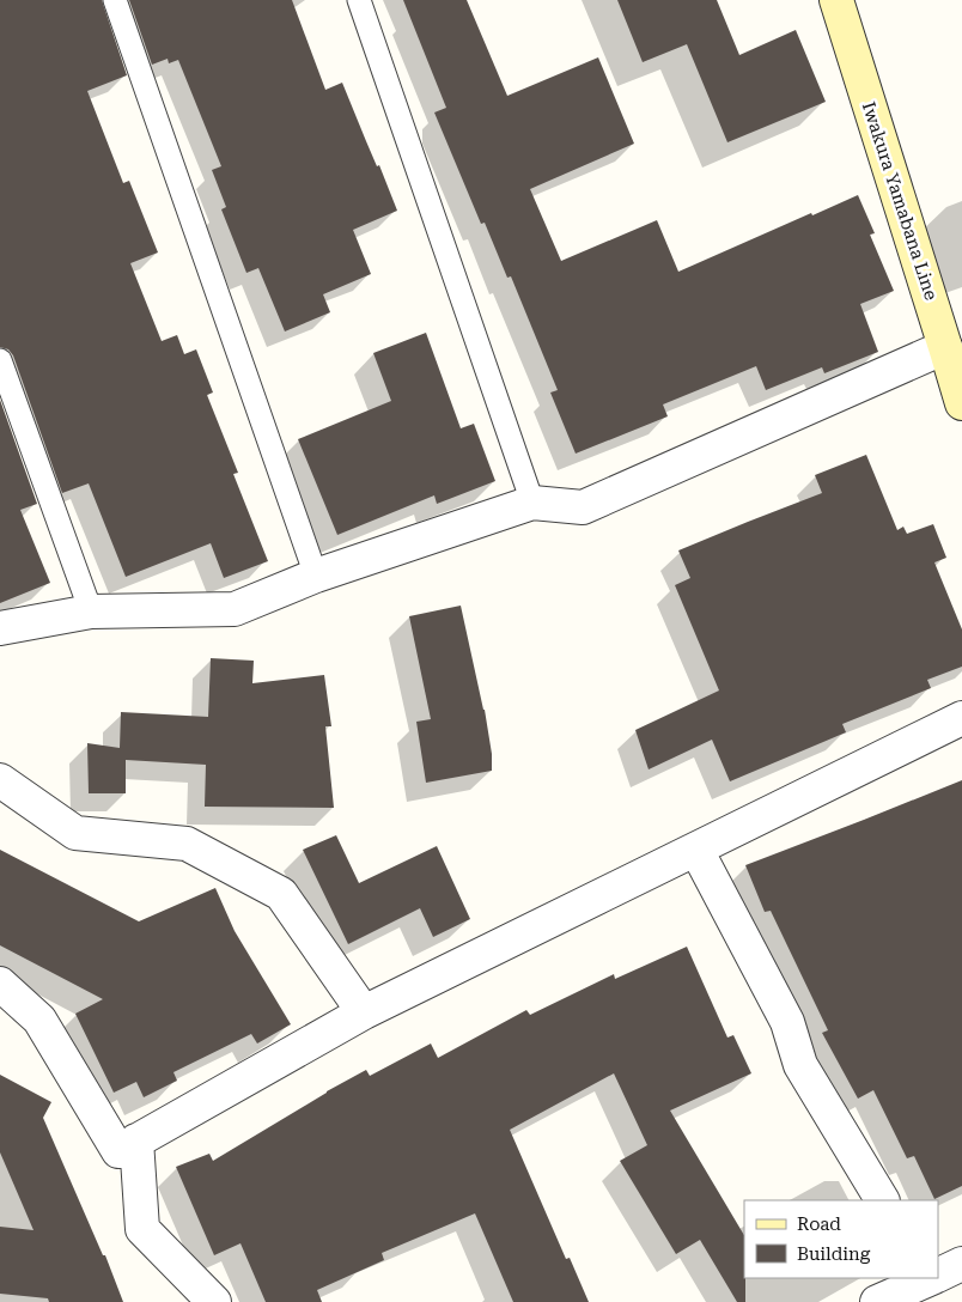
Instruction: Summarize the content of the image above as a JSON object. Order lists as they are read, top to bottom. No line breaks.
{"streets":{"main road":["Iwakura Yamabana Line"]},"legend":["Road","Building"]}
